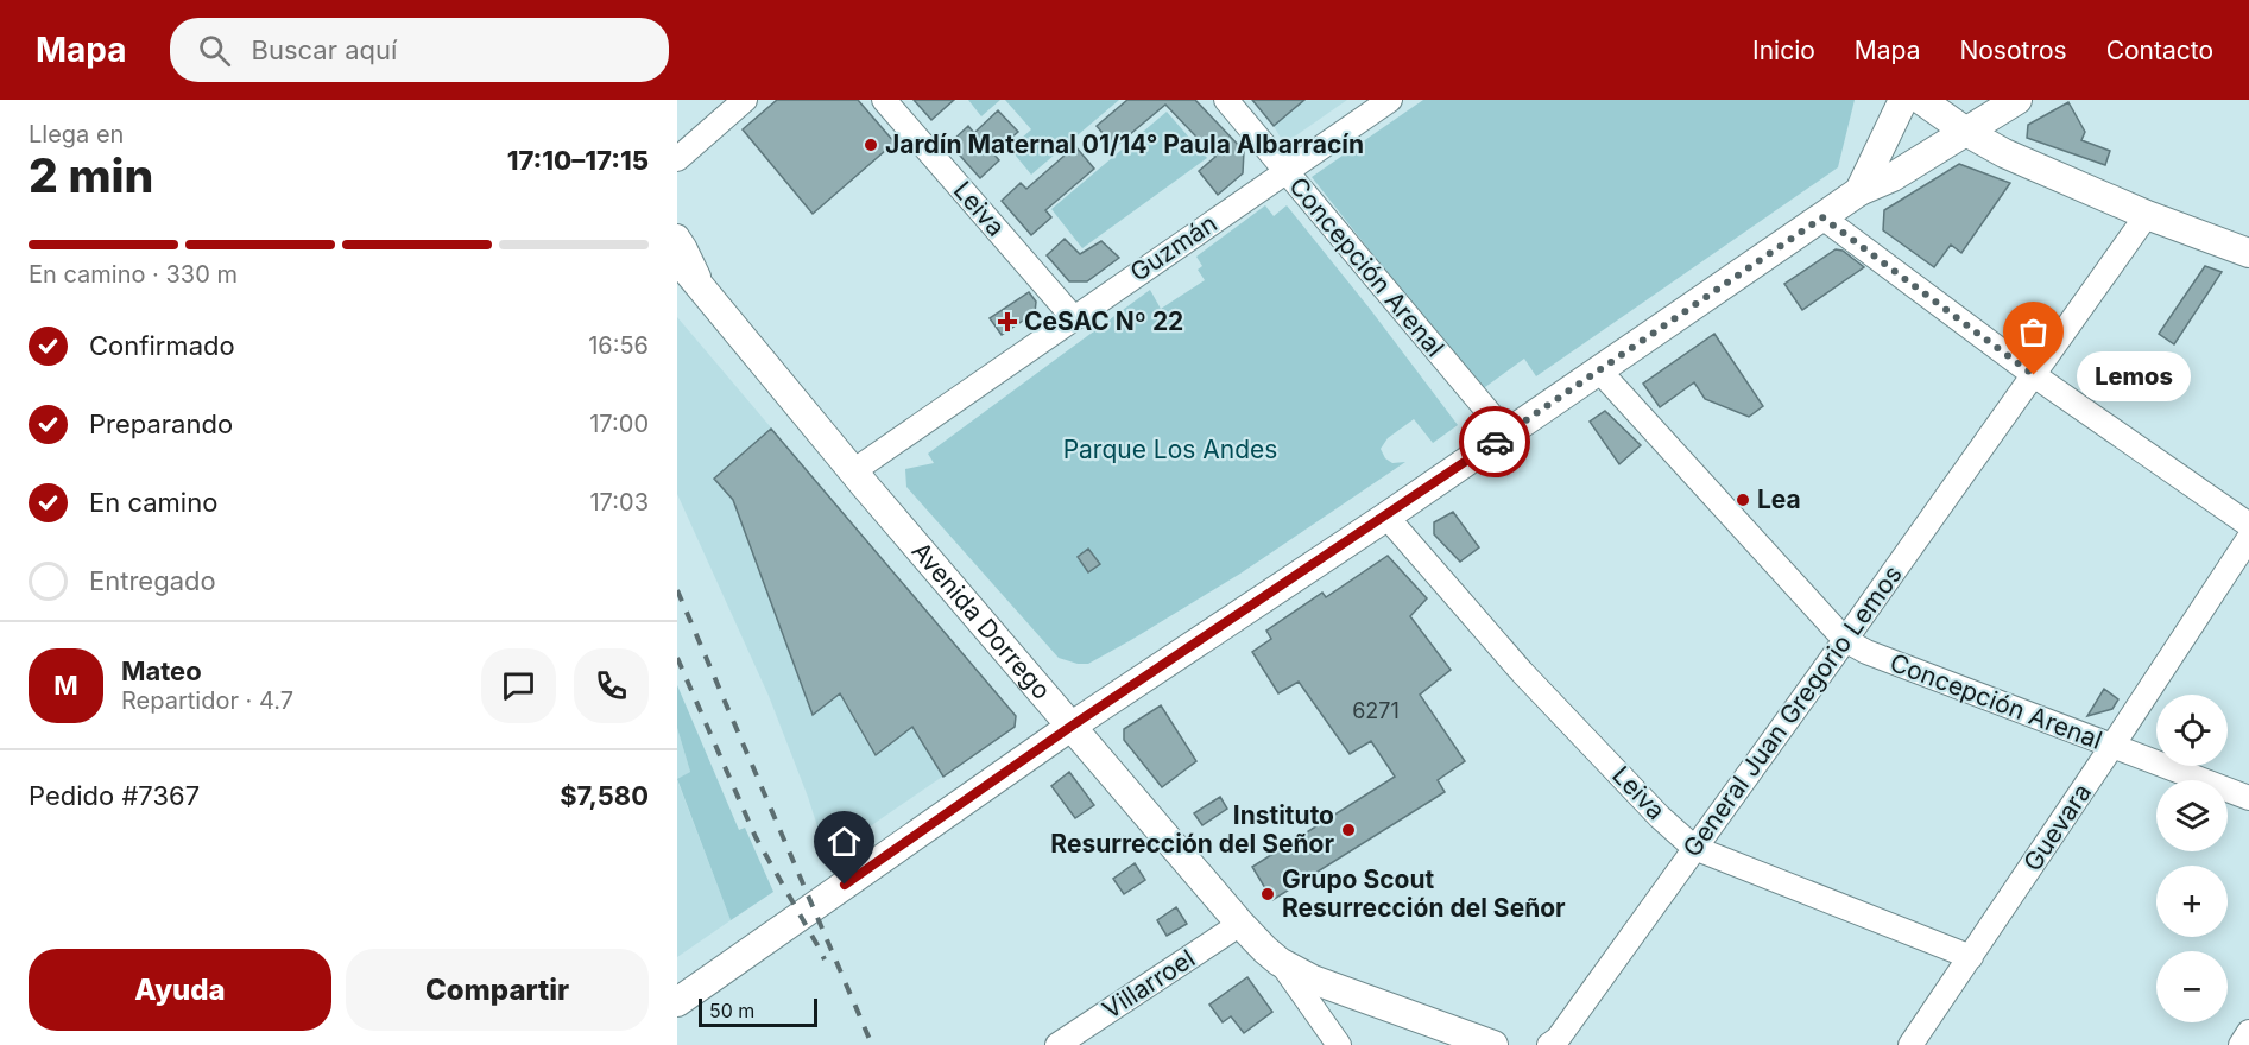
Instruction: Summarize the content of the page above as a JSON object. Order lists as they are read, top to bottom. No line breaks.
{"streets":{"main road":["Avenida Dorrego"],"street":["Leiva","Guzmán","Concepción Arenal","General Juan Gregorio Lemos","Guevara","Villarroel"]},"crossings":[["Leiva","Guzmán"],["Leiva","General Juan Gregorio Lemos"],["Leiva","Guevara"],["Guzmán","Concepción Arenal"],["Guzmán","Avenida Dorrego"],["Concepción Arenal","General Juan Gregorio Lemos"],["Concepción Arenal","Guevara"],["Avenida Dorrego","Villarroel"]],"parks":["Parque Los Andes"],"places":{"other":["Jardín Maternal 01/14° Paula Albarracín","Lemos","Lea","Instituto Resurrección del Señor","Grupo Scout Resurrección del Señor"],"health":["CeSAC Nº 22"]},"house_numbers":["6271"],"scale_bar":"50 m","page":{"header":"Mapa","search":"Buscar aquí","nav":["Inicio","Mapa","Nosotros","Contacto"],"heading":["2 min","Llega en","17:10–17:15"],"panel":["Mateo","Repartidor · 4.7","Pedido #7367","$7,580"],"bar":"En camino · 330 m","list":[["Confirmado","16:56"],["Preparando","17:00"],["En camino","17:03"],"Entregado"],"bubble":"Lemos","round":"M","map_buttons":["+","−"],"buttons":["Ayuda","Compartir"],"scale":"50 m"}}
